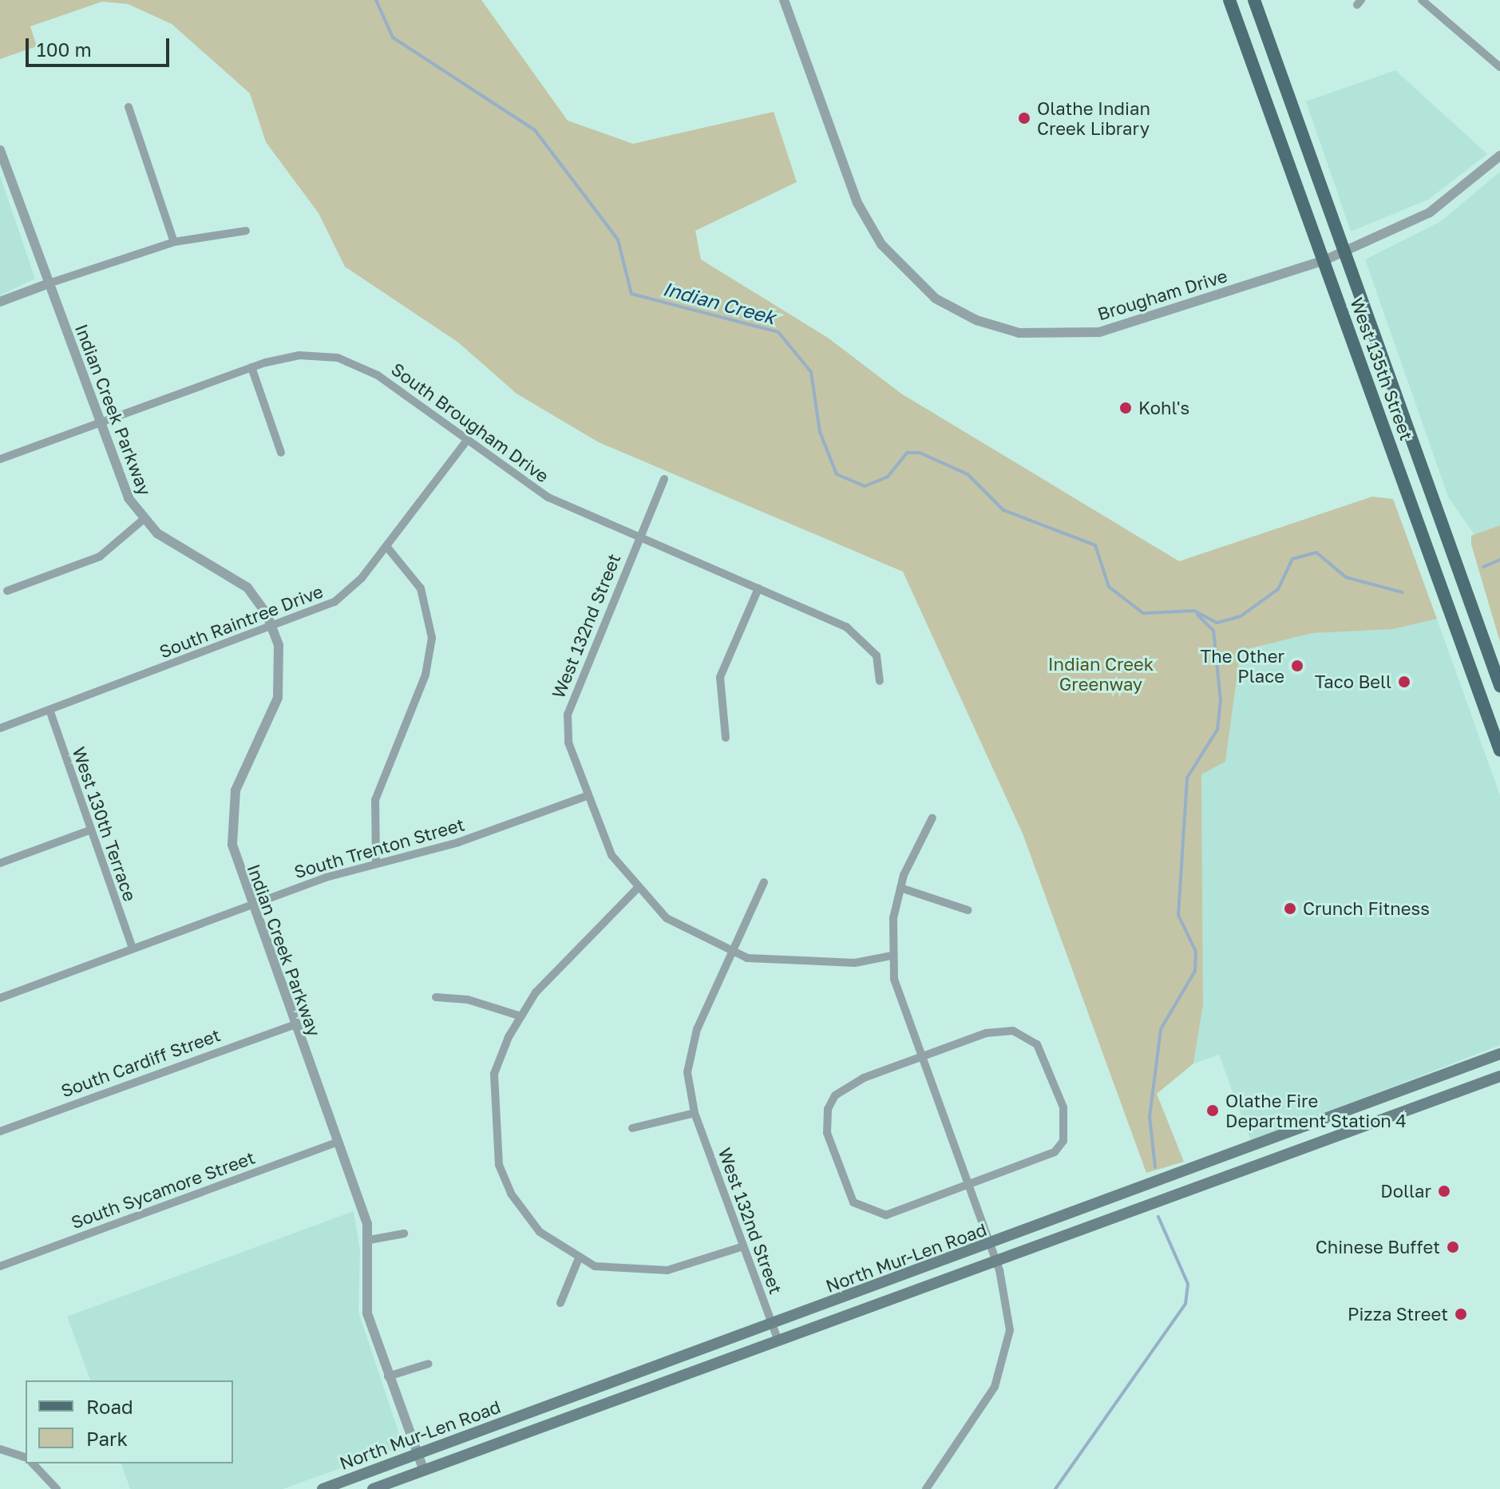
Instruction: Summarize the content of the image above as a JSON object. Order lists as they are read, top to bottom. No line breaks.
{"streets":{"main road":["West 135th Street","North Mur-Len Road"],"street":["Brougham Drive","Indian Creek Parkway","South Brougham Drive","South Raintree Drive","West 132nd Street","West 130th Terrace","South Trenton Street","South Cardiff Street","South Sycamore Street"]},"crossings":[["Brougham Drive","West 135th Street"],["Indian Creek Parkway","South Brougham Drive"],["Indian Creek Parkway","South Raintree Drive"],["Indian Creek Parkway","South Trenton Street"],["Indian Creek Parkway","South Cardiff Street"],["Indian Creek Parkway","South Sycamore Street"],["Indian Creek Parkway","North Mur-Len Road"],["South Brougham Drive","South Raintree Drive"],["South Brougham Drive","West 132nd Street"],["South Raintree Drive","West 130th Terrace"],["West 132nd Street","South Trenton Street"],["West 132nd Street","North Mur-Len Road"],["West 130th Terrace","South Trenton Street"]],"water":["Indian Creek"],"parks":["Indian Creek Greenway"],"places":["Olathe Indian Creek Library","Kohl's","The Other Place","Taco Bell","Crunch Fitness","Olathe Fire Department Station 4","Dollar","Chinese Buffet","Pizza Street"],"legend":["Road","Park"],"scale_bar":"100 m"}
